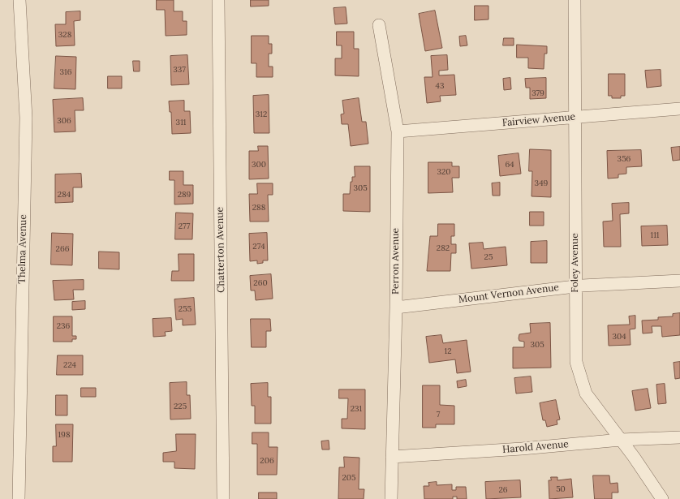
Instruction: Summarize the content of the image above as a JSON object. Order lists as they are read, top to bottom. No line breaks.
{"streets":{"street":["Fairview Avenue","Thelma Avenue","Chatterton Avenue","Perron Avenue","Foley Avenue","Mount Vernon Avenue","Harold Avenue"]},"crossings":[["Fairview Avenue","Perron Avenue"],["Fairview Avenue","Foley Avenue"],["Perron Avenue","Mount Vernon Avenue"],["Perron Avenue","Harold Avenue"],["Foley Avenue","Mount Vernon Avenue"],["Foley Avenue","Harold Avenue"]],"house_numbers":["328","337","316","43","379","312","306","311","356","300","64","320","349","305","284","289","288","277","111","274","282","266","25","260","255","236","304","305","12","224","225","231","7","198","206","205","50","26"]}
